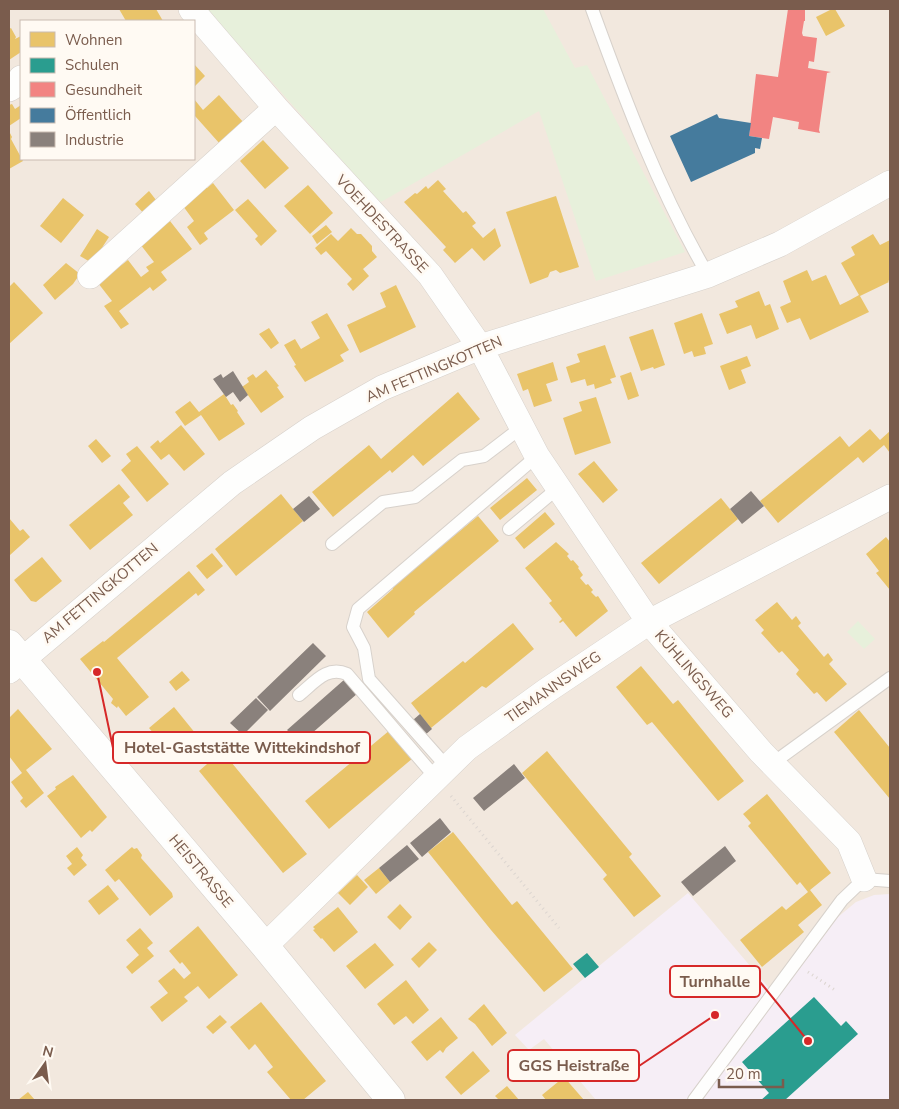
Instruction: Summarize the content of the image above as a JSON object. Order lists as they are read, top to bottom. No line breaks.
{"streets":{"street":["VOEHDESTRASSE","AM FETTINGKOTTEN","KÜHLINGSWEG","TIEMANNSWEG","HEISTRASSE"]},"crossings":[["VOEHDESTRASSE","AM FETTINGKOTTEN"],["VOEHDESTRASSE","KÜHLINGSWEG"],["AM FETTINGKOTTEN","KÜHLINGSWEG"],["AM FETTINGKOTTEN","HEISTRASSE"],["KÜHLINGSWEG","TIEMANNSWEG"],["TIEMANNSWEG","HEISTRASSE"]],"places":["Hotel-Gaststätte Wittekindshof","GGS Heistraße","Turnhalle"],"legend":["Wohnen","Schulen","Gesundheit","Öffentlich","Industrie"],"scale_bar":"20 m","north":"top"}
